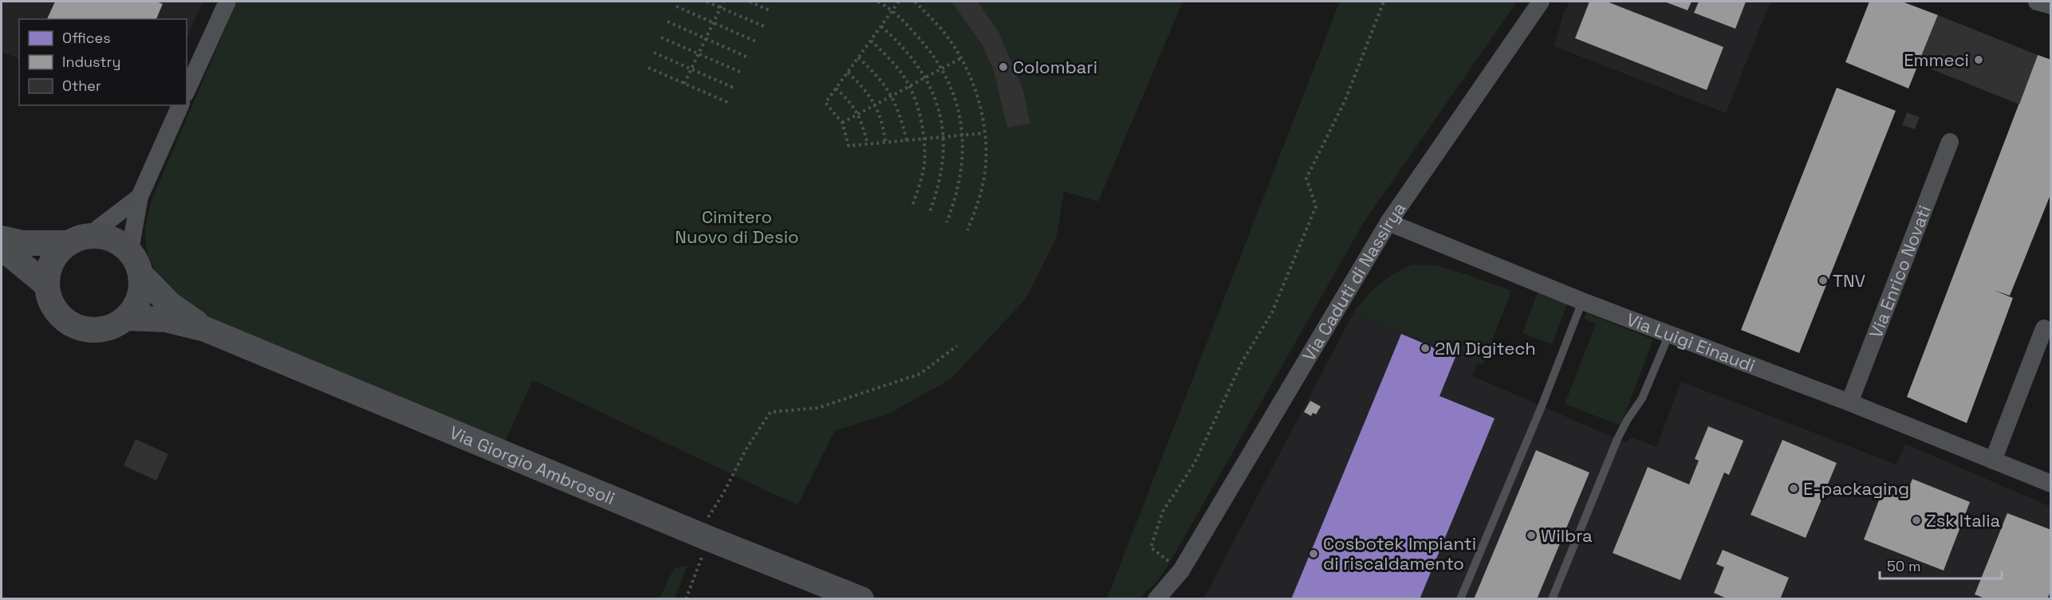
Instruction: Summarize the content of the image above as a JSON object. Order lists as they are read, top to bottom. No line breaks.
{"streets":{"main road":["Via Giorgio Ambrosoli"],"street":["Via Enrico Novati","Via Caduti di Nassirya","Via Luigi Einaudi"]},"crossings":[["Via Enrico Novati","Via Luigi Einaudi"],["Via Caduti di Nassirya","Via Luigi Einaudi"]],"parks":["Cimitero Nuovo di Desio"],"places":["Emmeci","Colombari","TNV","2M Digitech","E-packaging","Zsk Italia","Wilbra","Cosbotek Impianti di riscaldamento"],"legend":["Offices","Industry","Other"],"scale_bar":"50 m"}
